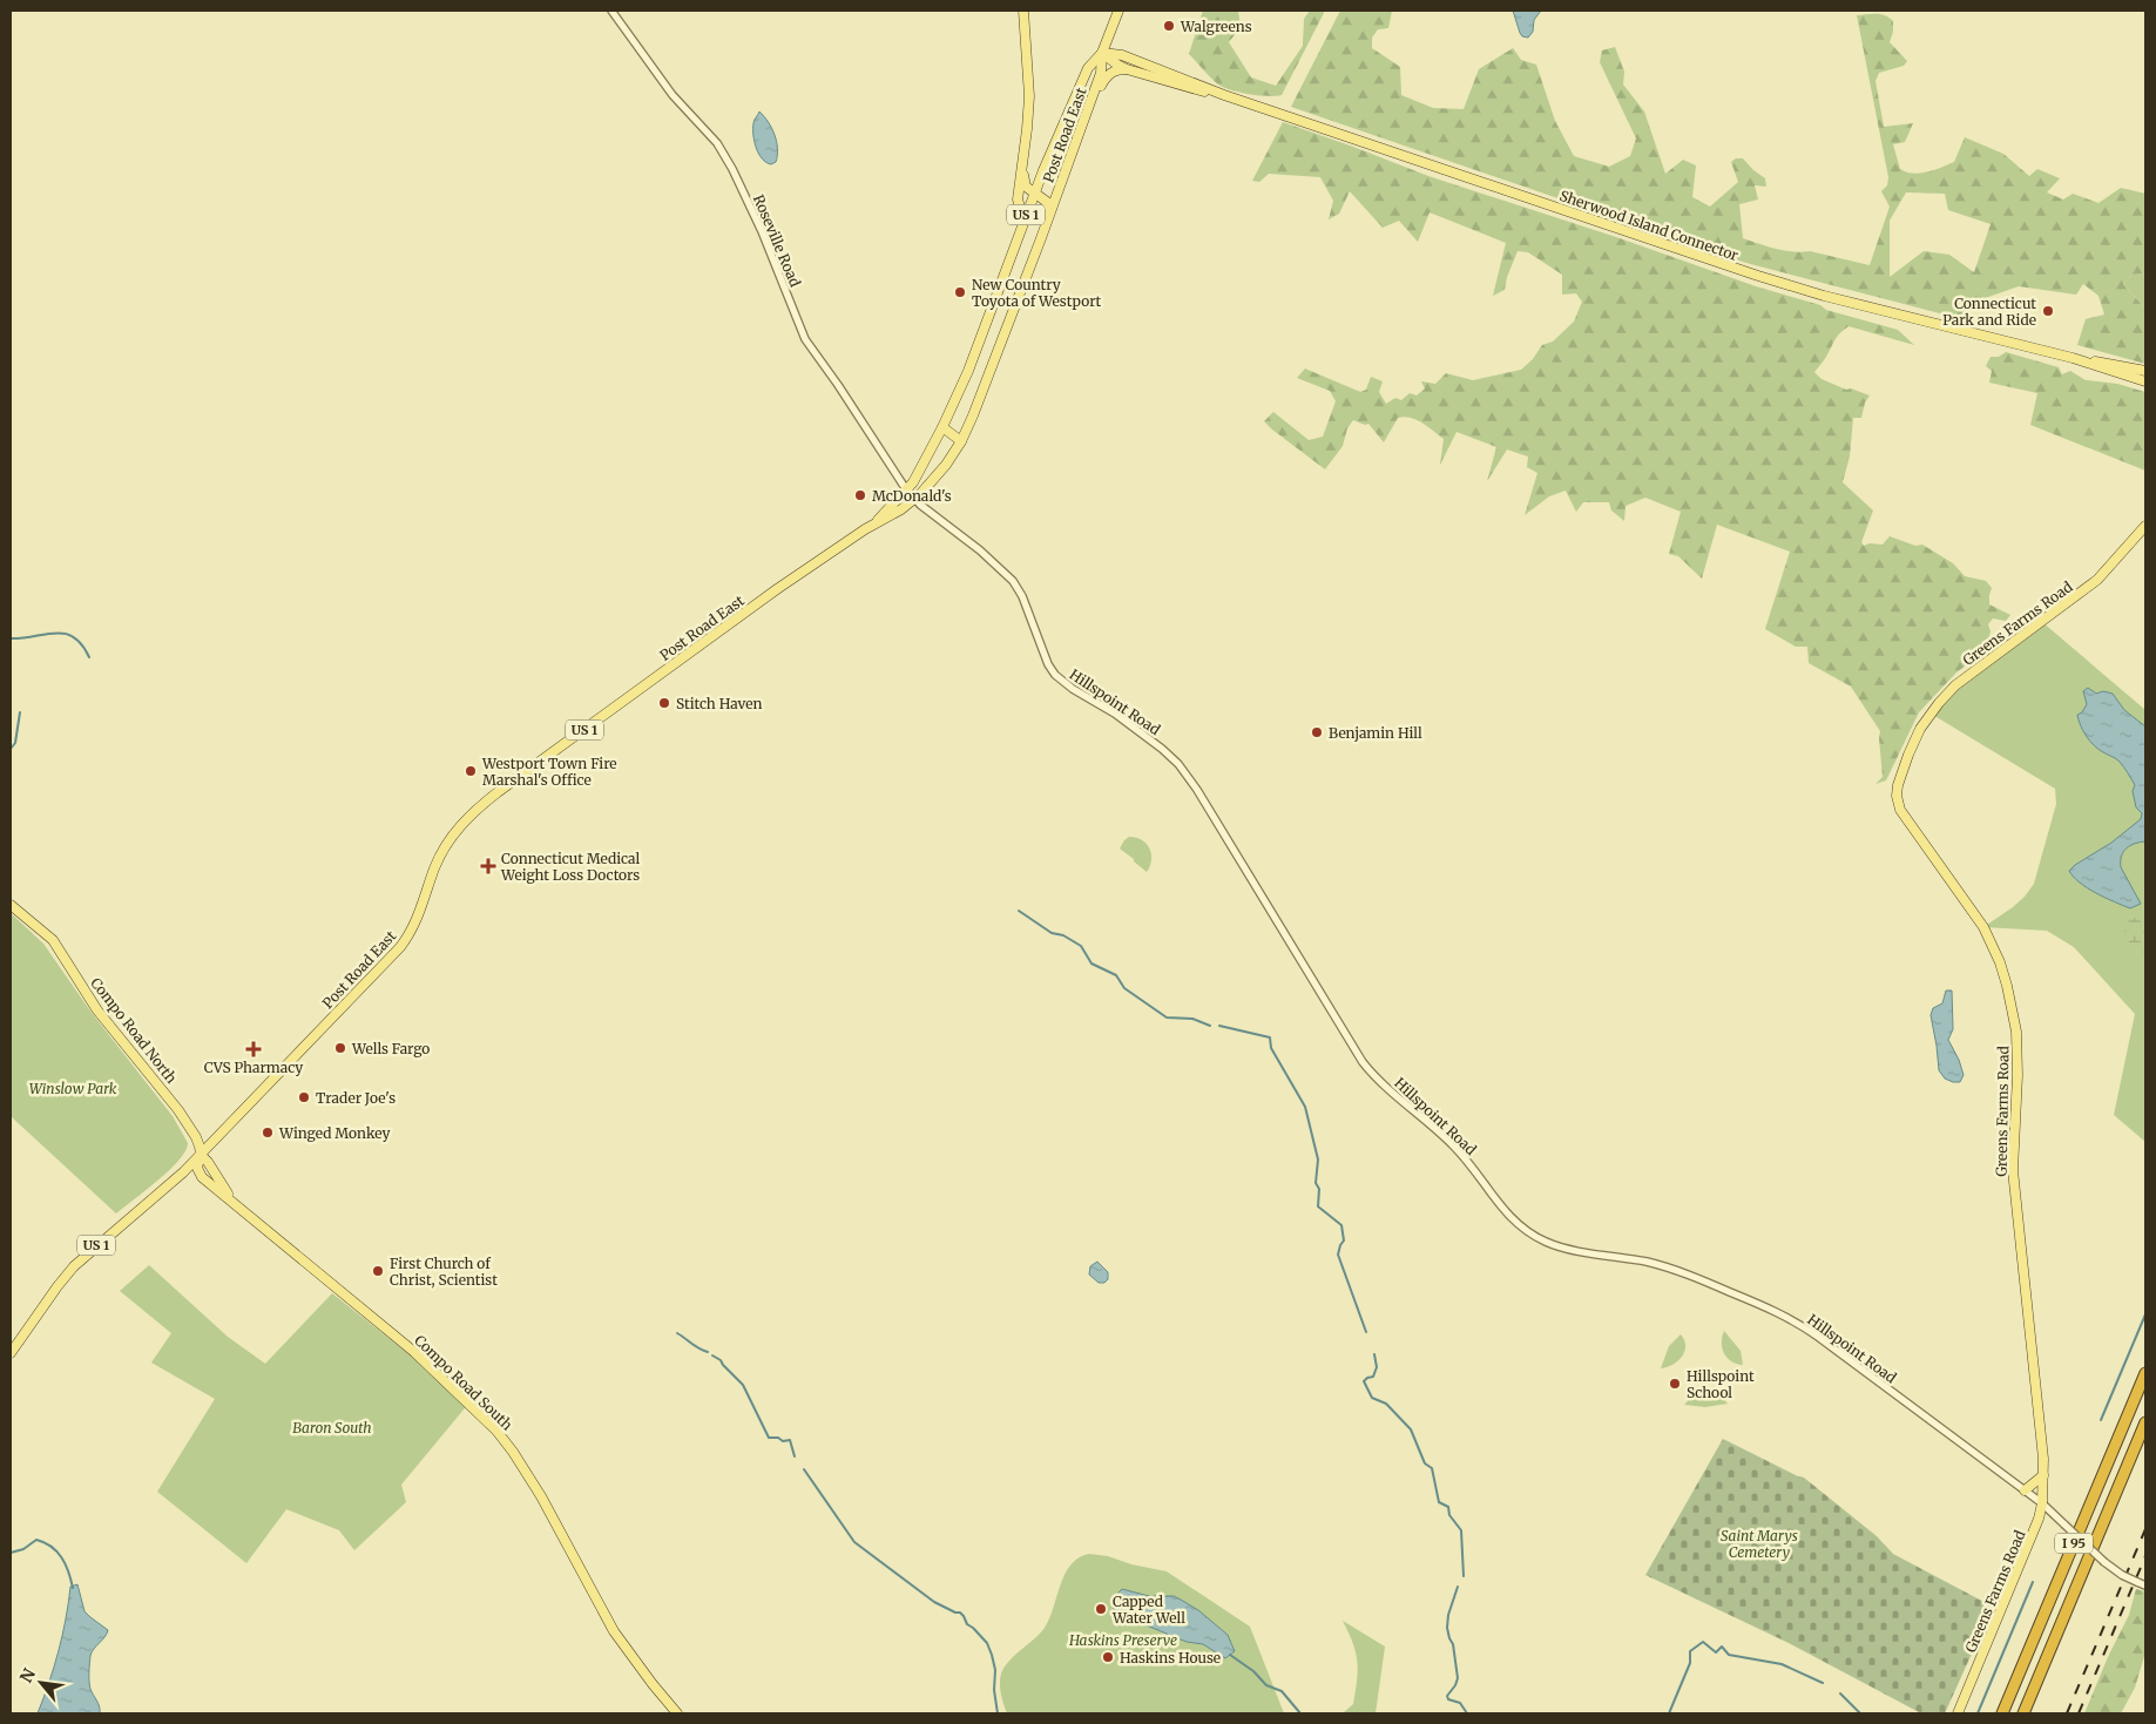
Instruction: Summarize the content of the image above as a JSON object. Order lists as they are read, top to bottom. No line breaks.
{"streets":{"highway":["I 95"],"main road":["Post Road East","US 1","Sherwood Island Connector","Greens Farms Road","Compo Road North","Compo Road South"],"street":["Roseville Road","Hillspoint Road"]},"crossings":[["Post Road East","Sherwood Island Connector"],["Post Road East","Roseville Road"],["Post Road East","Hillspoint Road"],["Post Road East","Compo Road North"],["Post Road East","Compo Road South"],["Roseville Road","Hillspoint Road"],["Greens Farms Road","Hillspoint Road"],["Compo Road North","Compo Road South"]],"parks":["Winslow Park","Baron South","Saint Marys Cemetery","Haskins Preserve"],"places":{"other":["Walgreens","New Country Toyota of Westport","Connecticut Park and Ride","McDonald's","Stitch Haven","Benjamin Hill","Westport Town Fire Marshal's Office","Wells Fargo","Trader Joe's","Winged Monkey","First Church of Christ, Scientist","Hillspoint School","Capped Water Well","Haskins House"],"health":["Connecticut Medical Weight Loss Doctors","CVS Pharmacy"]},"north":"top left"}
